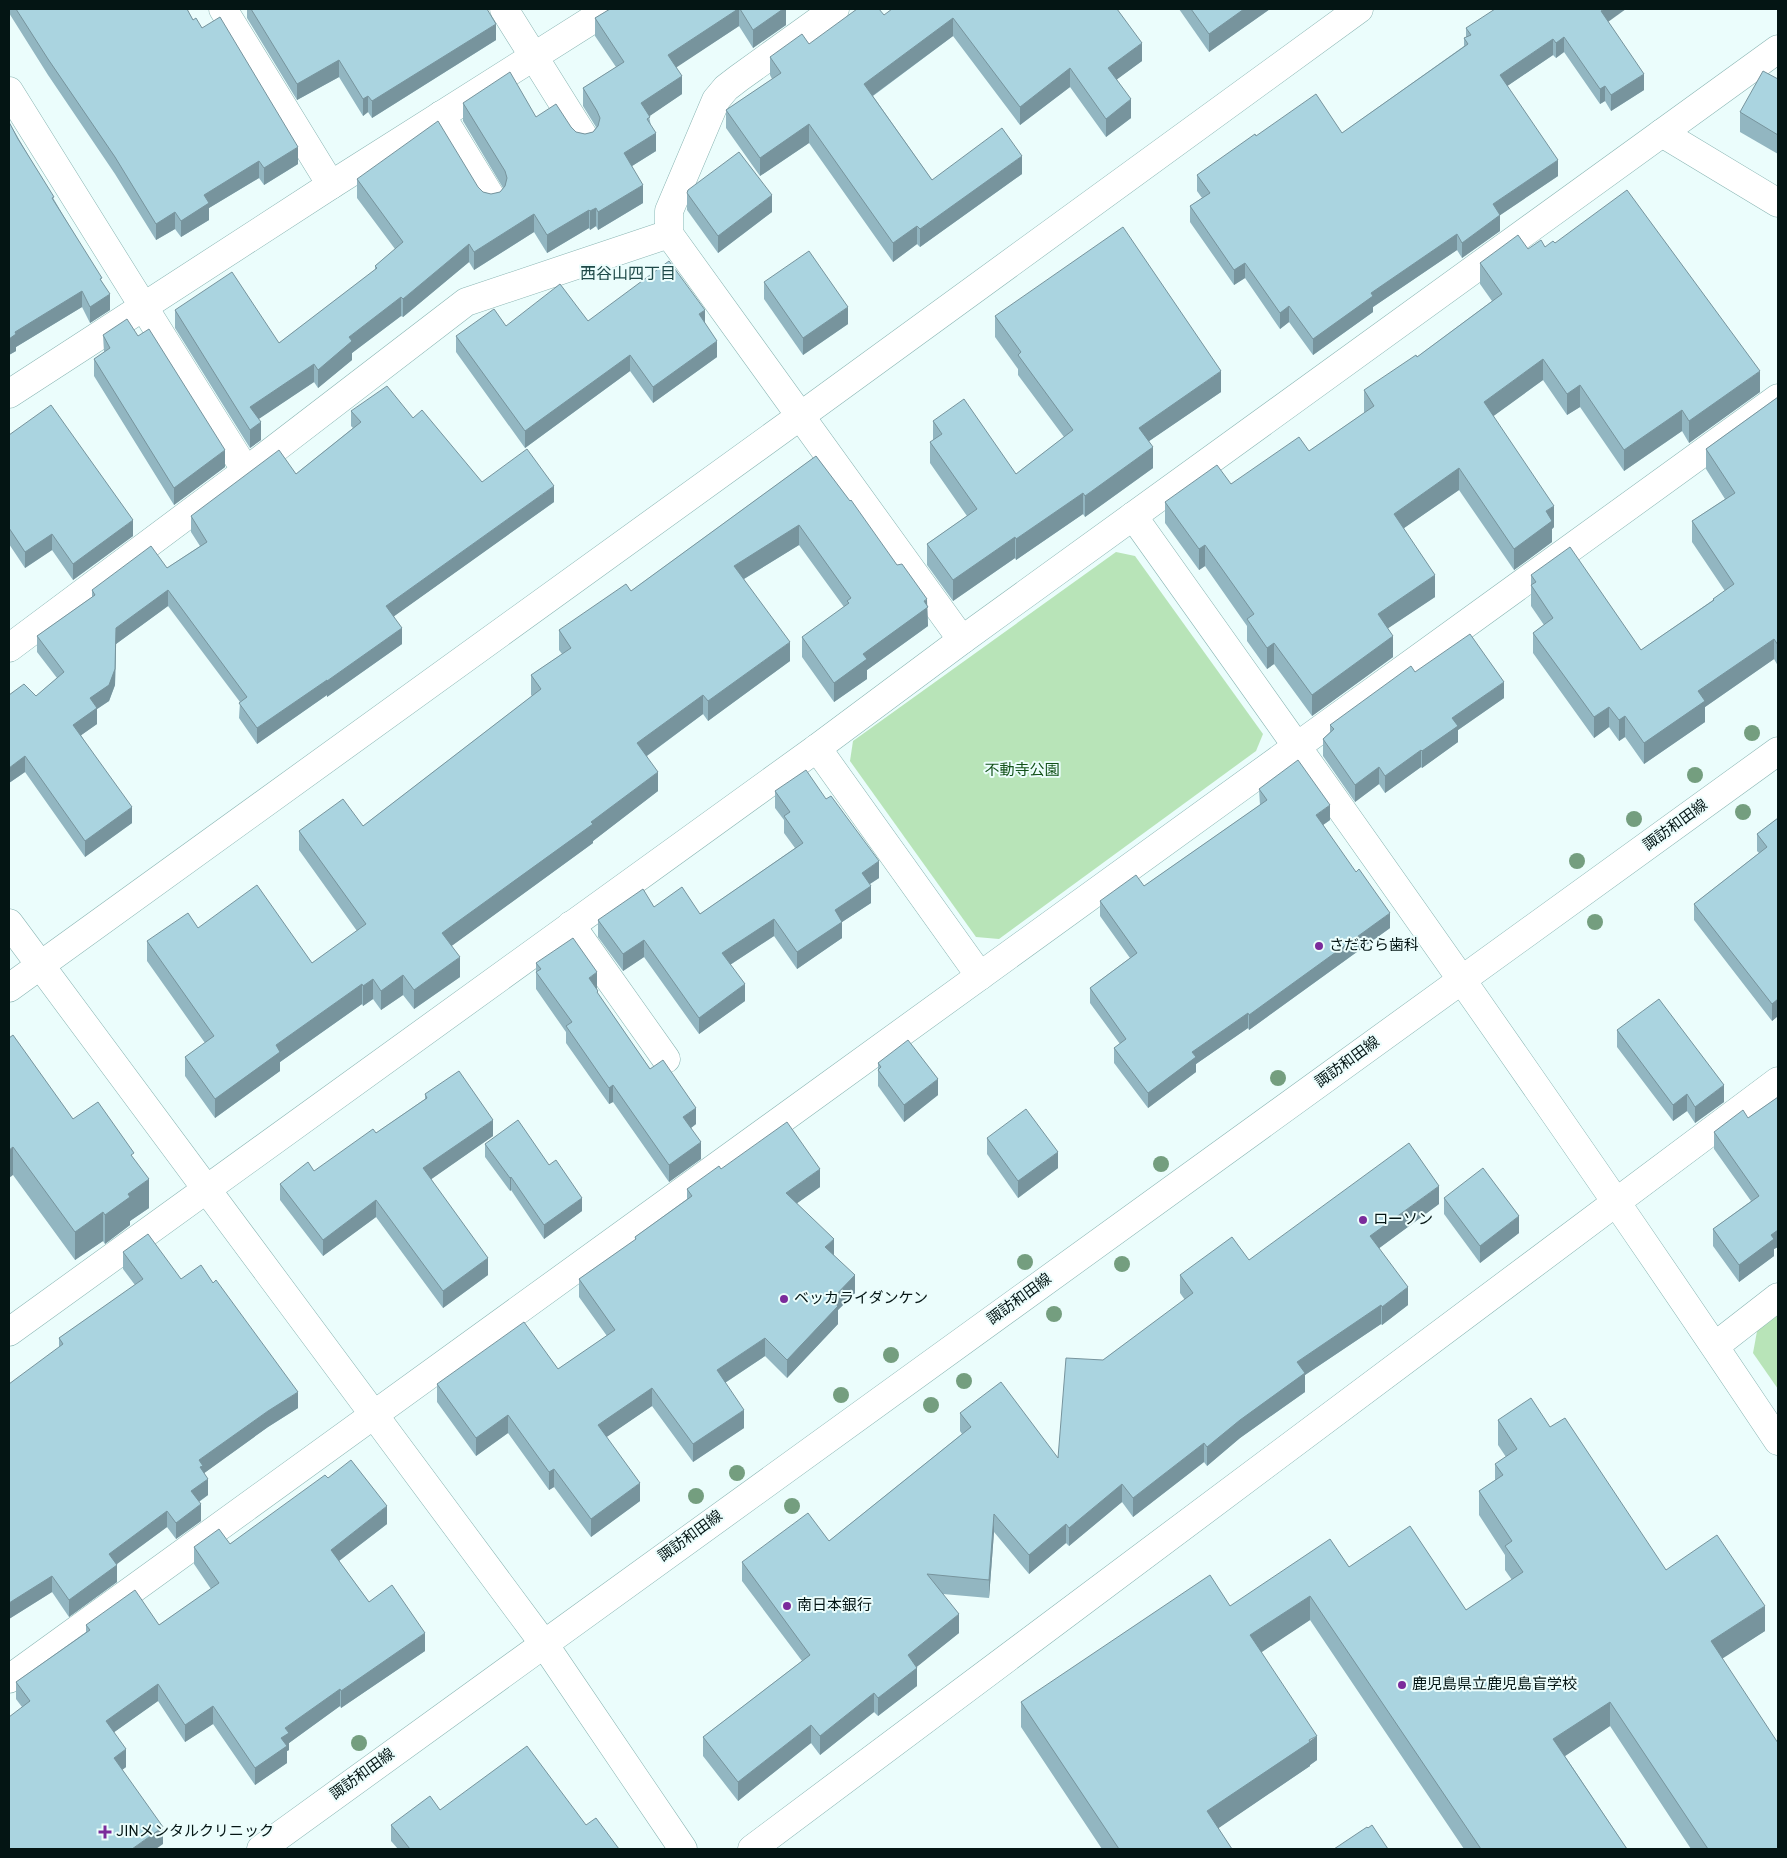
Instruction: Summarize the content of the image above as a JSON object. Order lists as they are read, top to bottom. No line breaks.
{"streets":{"street":["諏訪和田線"]},"districts":["西谷山四丁目"],"parks":["不動寺公園"],"places":{"other":["さだむら歯科","ローソン","ベッカライダンケン","南日本銀行","鹿児島県立鹿児島盲学校"],"health":["JINメンタルクリニック"]}}
